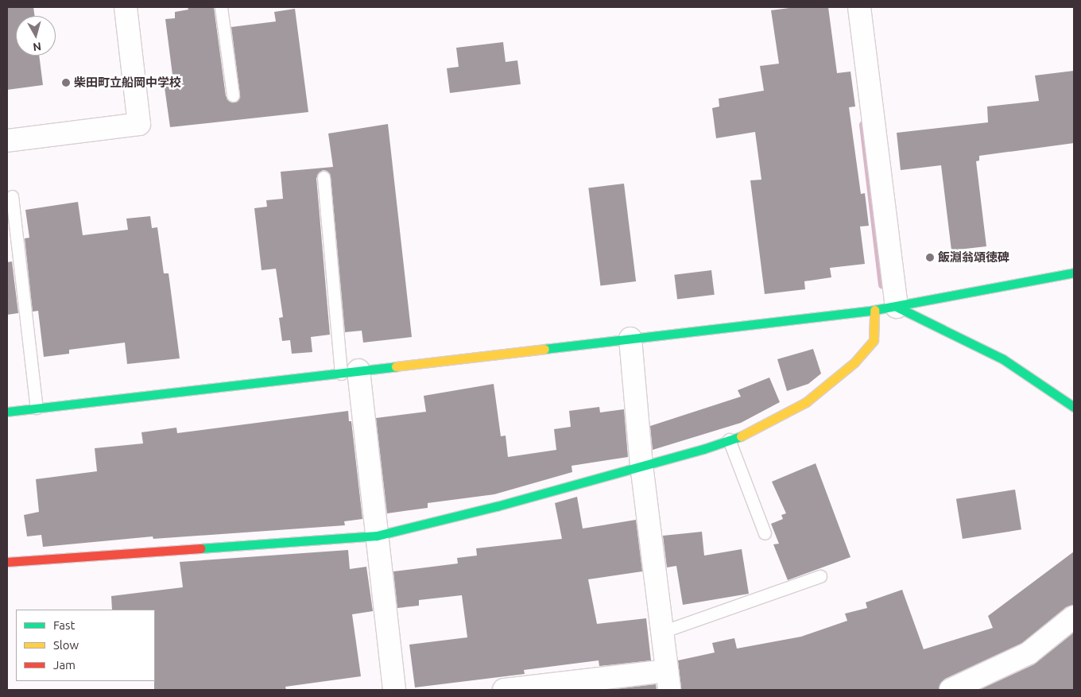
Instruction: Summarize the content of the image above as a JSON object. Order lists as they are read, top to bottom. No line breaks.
{"places":["柴田町立船岡中学校","飯淵翁頌徳碑"],"legend":["Fast","Slow","Jam"],"north":"bottom"}
